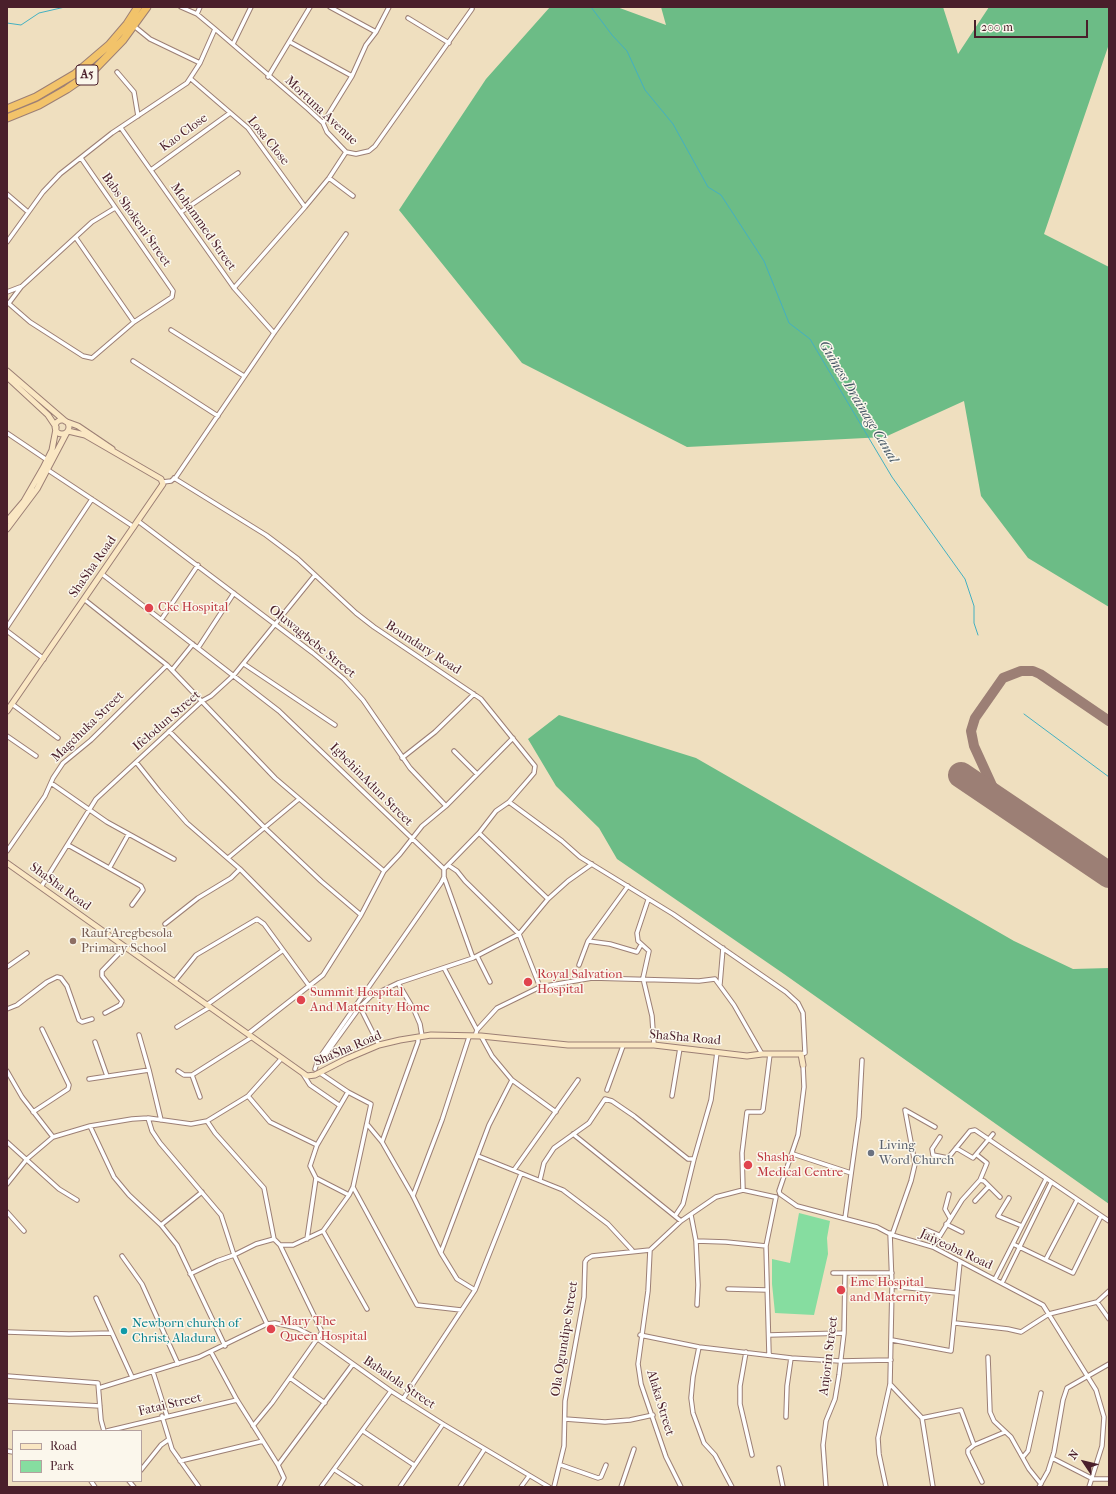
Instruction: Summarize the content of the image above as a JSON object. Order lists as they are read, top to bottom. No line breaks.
{"streets":{"highway":["A5"],"street":["Mortuna Avenue","Kao Close","Losa Close","Babs Shokeni Street","Mohammed Street","ShaSha Road","Oluwagbebe Street","Boundary Road","Ifelodun Street","Magchuka Street","IgbehinAdun Street","Jaiyeoba Road","Ola Ogundipe Street","Anjorin Street","Babalola Street","Alaka Street","Fatai Street"]},"crossings":[["Kao Close","Losa Close"],["Kao Close","Mohammed Street"],["ShaSha Road","Oluwagbebe Street"],["ShaSha Road","Ifelodun Street"],["ShaSha Road","IgbehinAdun Street"],["Oluwagbebe Street","Ifelodun Street"],["Boundary Road","Ifelodun Street"],["Boundary Road","IgbehinAdun Street"],["Ifelodun Street","IgbehinAdun Street"],["Ola Ogundipe Street","Alaka Street"]],"water":["Guiness Drainage Canal"],"places":["Ckc Hospital","Rauf Aregbesola Primary School","Royal Salvation Hospital","Summit Hospital And Maternity Home","Living Word Church","Shasha Medical Centre","Emc Hospital and Maternity","Mary The Queen Hospital","Newborn church of Christ, Aladura"],"legend":["Road","Park"],"scale_bar":"200 m","north":"top left"}
